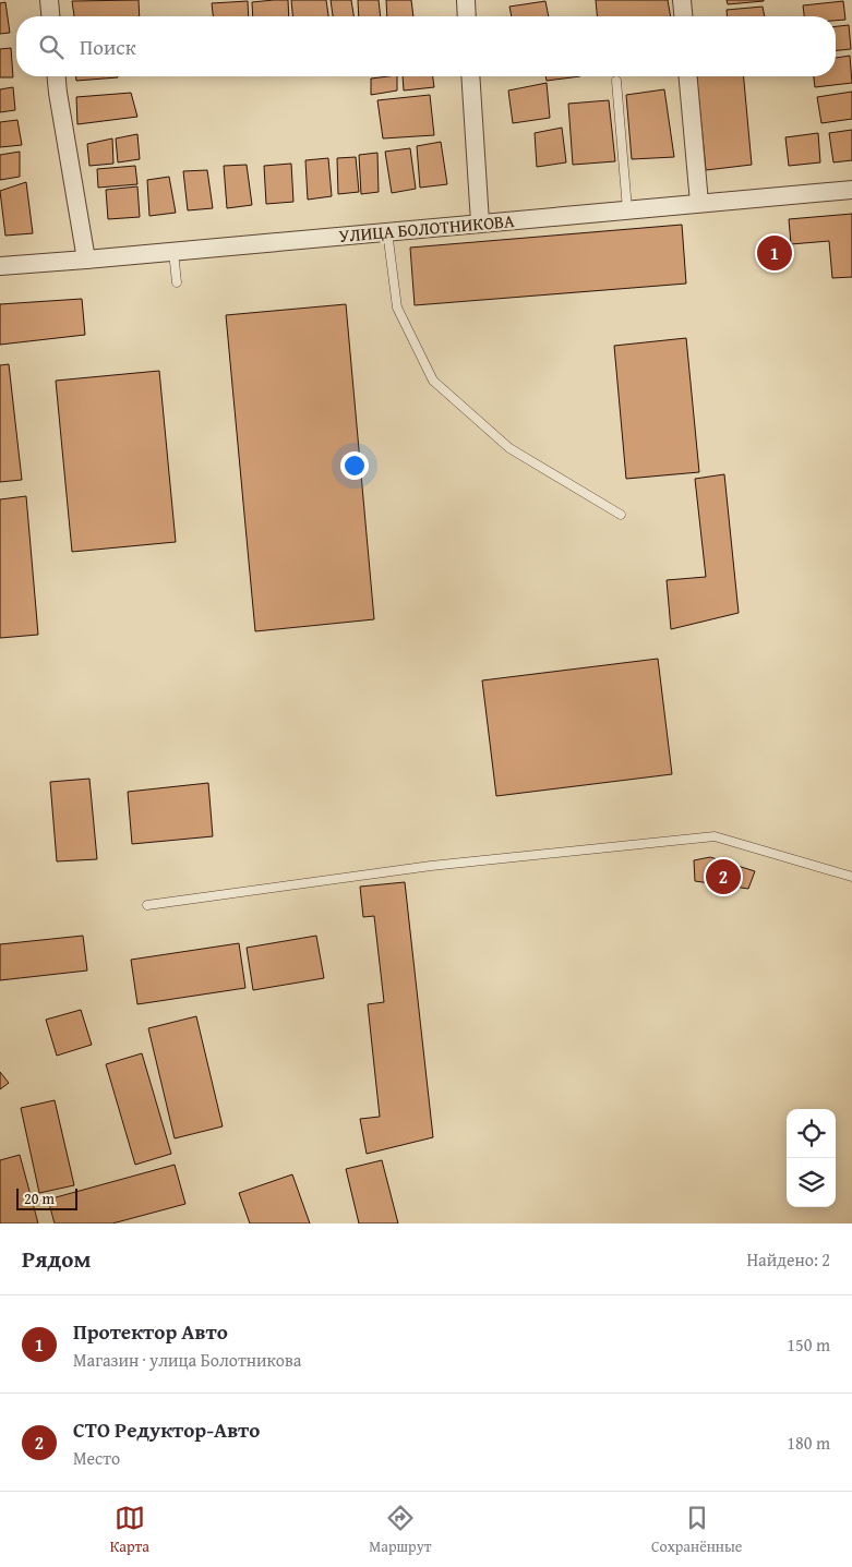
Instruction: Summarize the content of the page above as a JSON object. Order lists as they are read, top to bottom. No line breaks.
{"streets":{"street":["УЛИЦА БОЛОТНИКОВА"]},"scale_bar":"20 m","page":{"search":"Поиск","pins":["1","2"],"scale":"20 m","heading":["Рядом","Найдено: 2"],"list":[{"mark":"1","name":"Протектор Авто","note":"Магазин · улица Болотникова","value":"150 m"},{"mark":"2","name":"СТО Редуктор-Авто","note":"Место","value":"180 m"}],"nav":["Карта","Маршрут","Сохранённые"]}}
